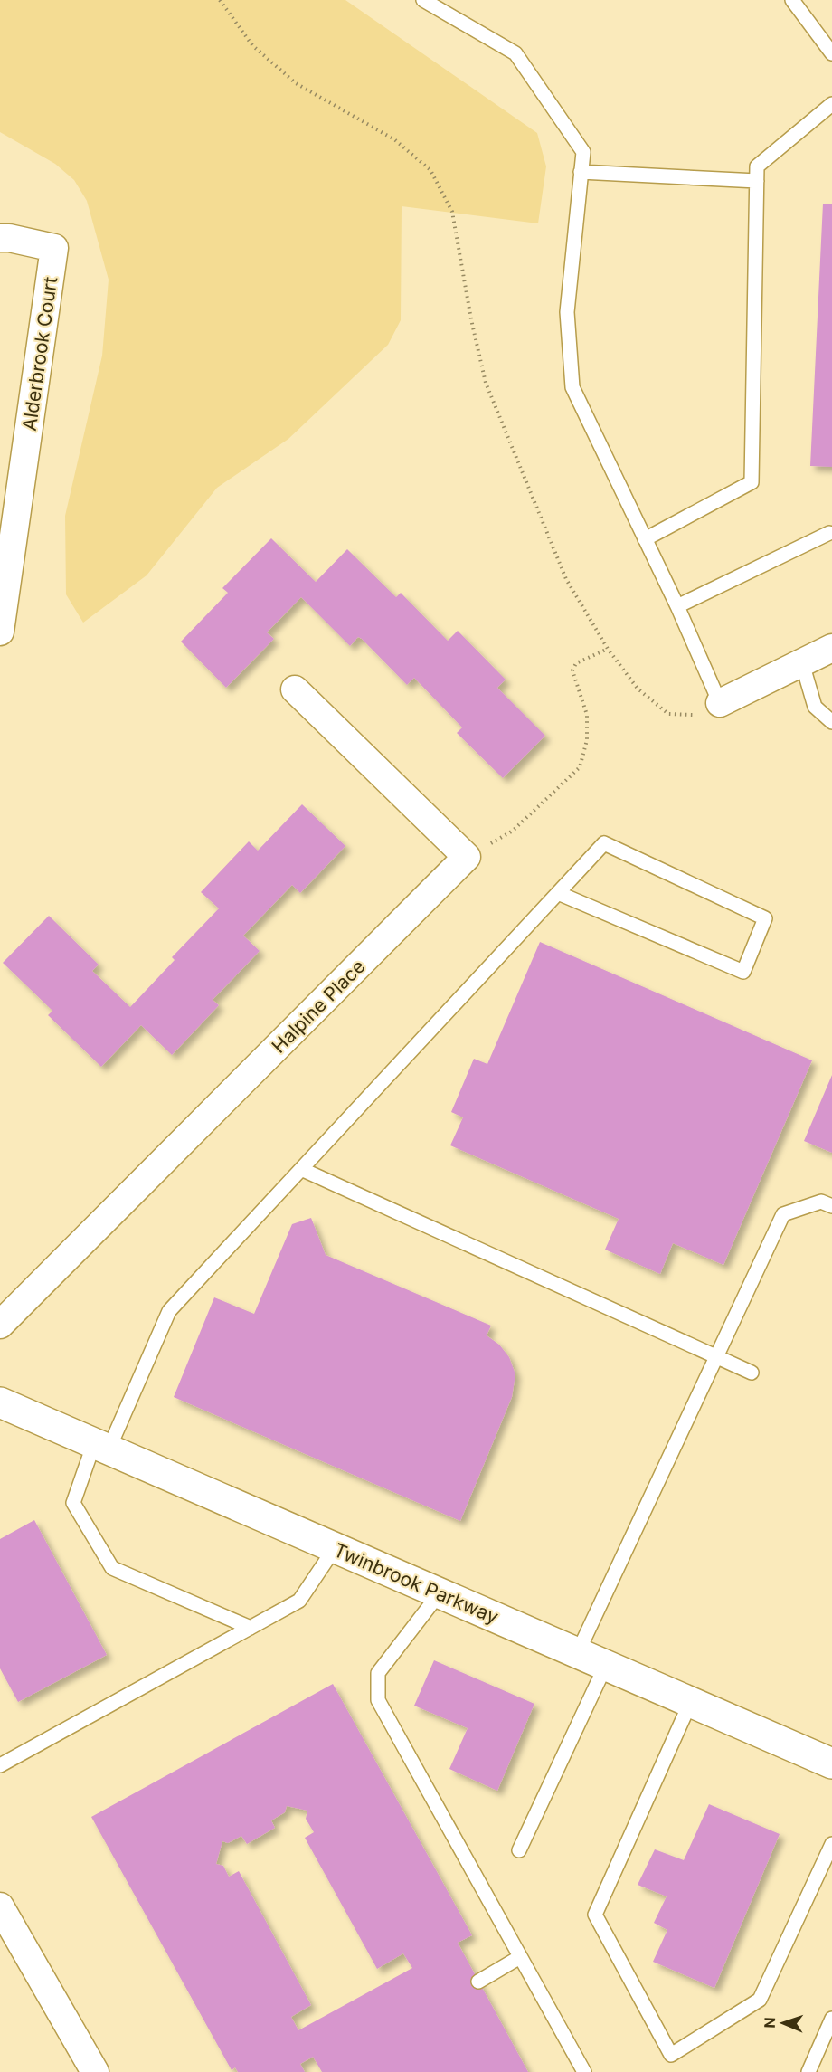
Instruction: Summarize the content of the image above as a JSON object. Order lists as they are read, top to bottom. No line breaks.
{"streets":{"main road":["Twinbrook Parkway"],"street":["Alderbrook Court","Halpine Place"]},"north":"left"}
